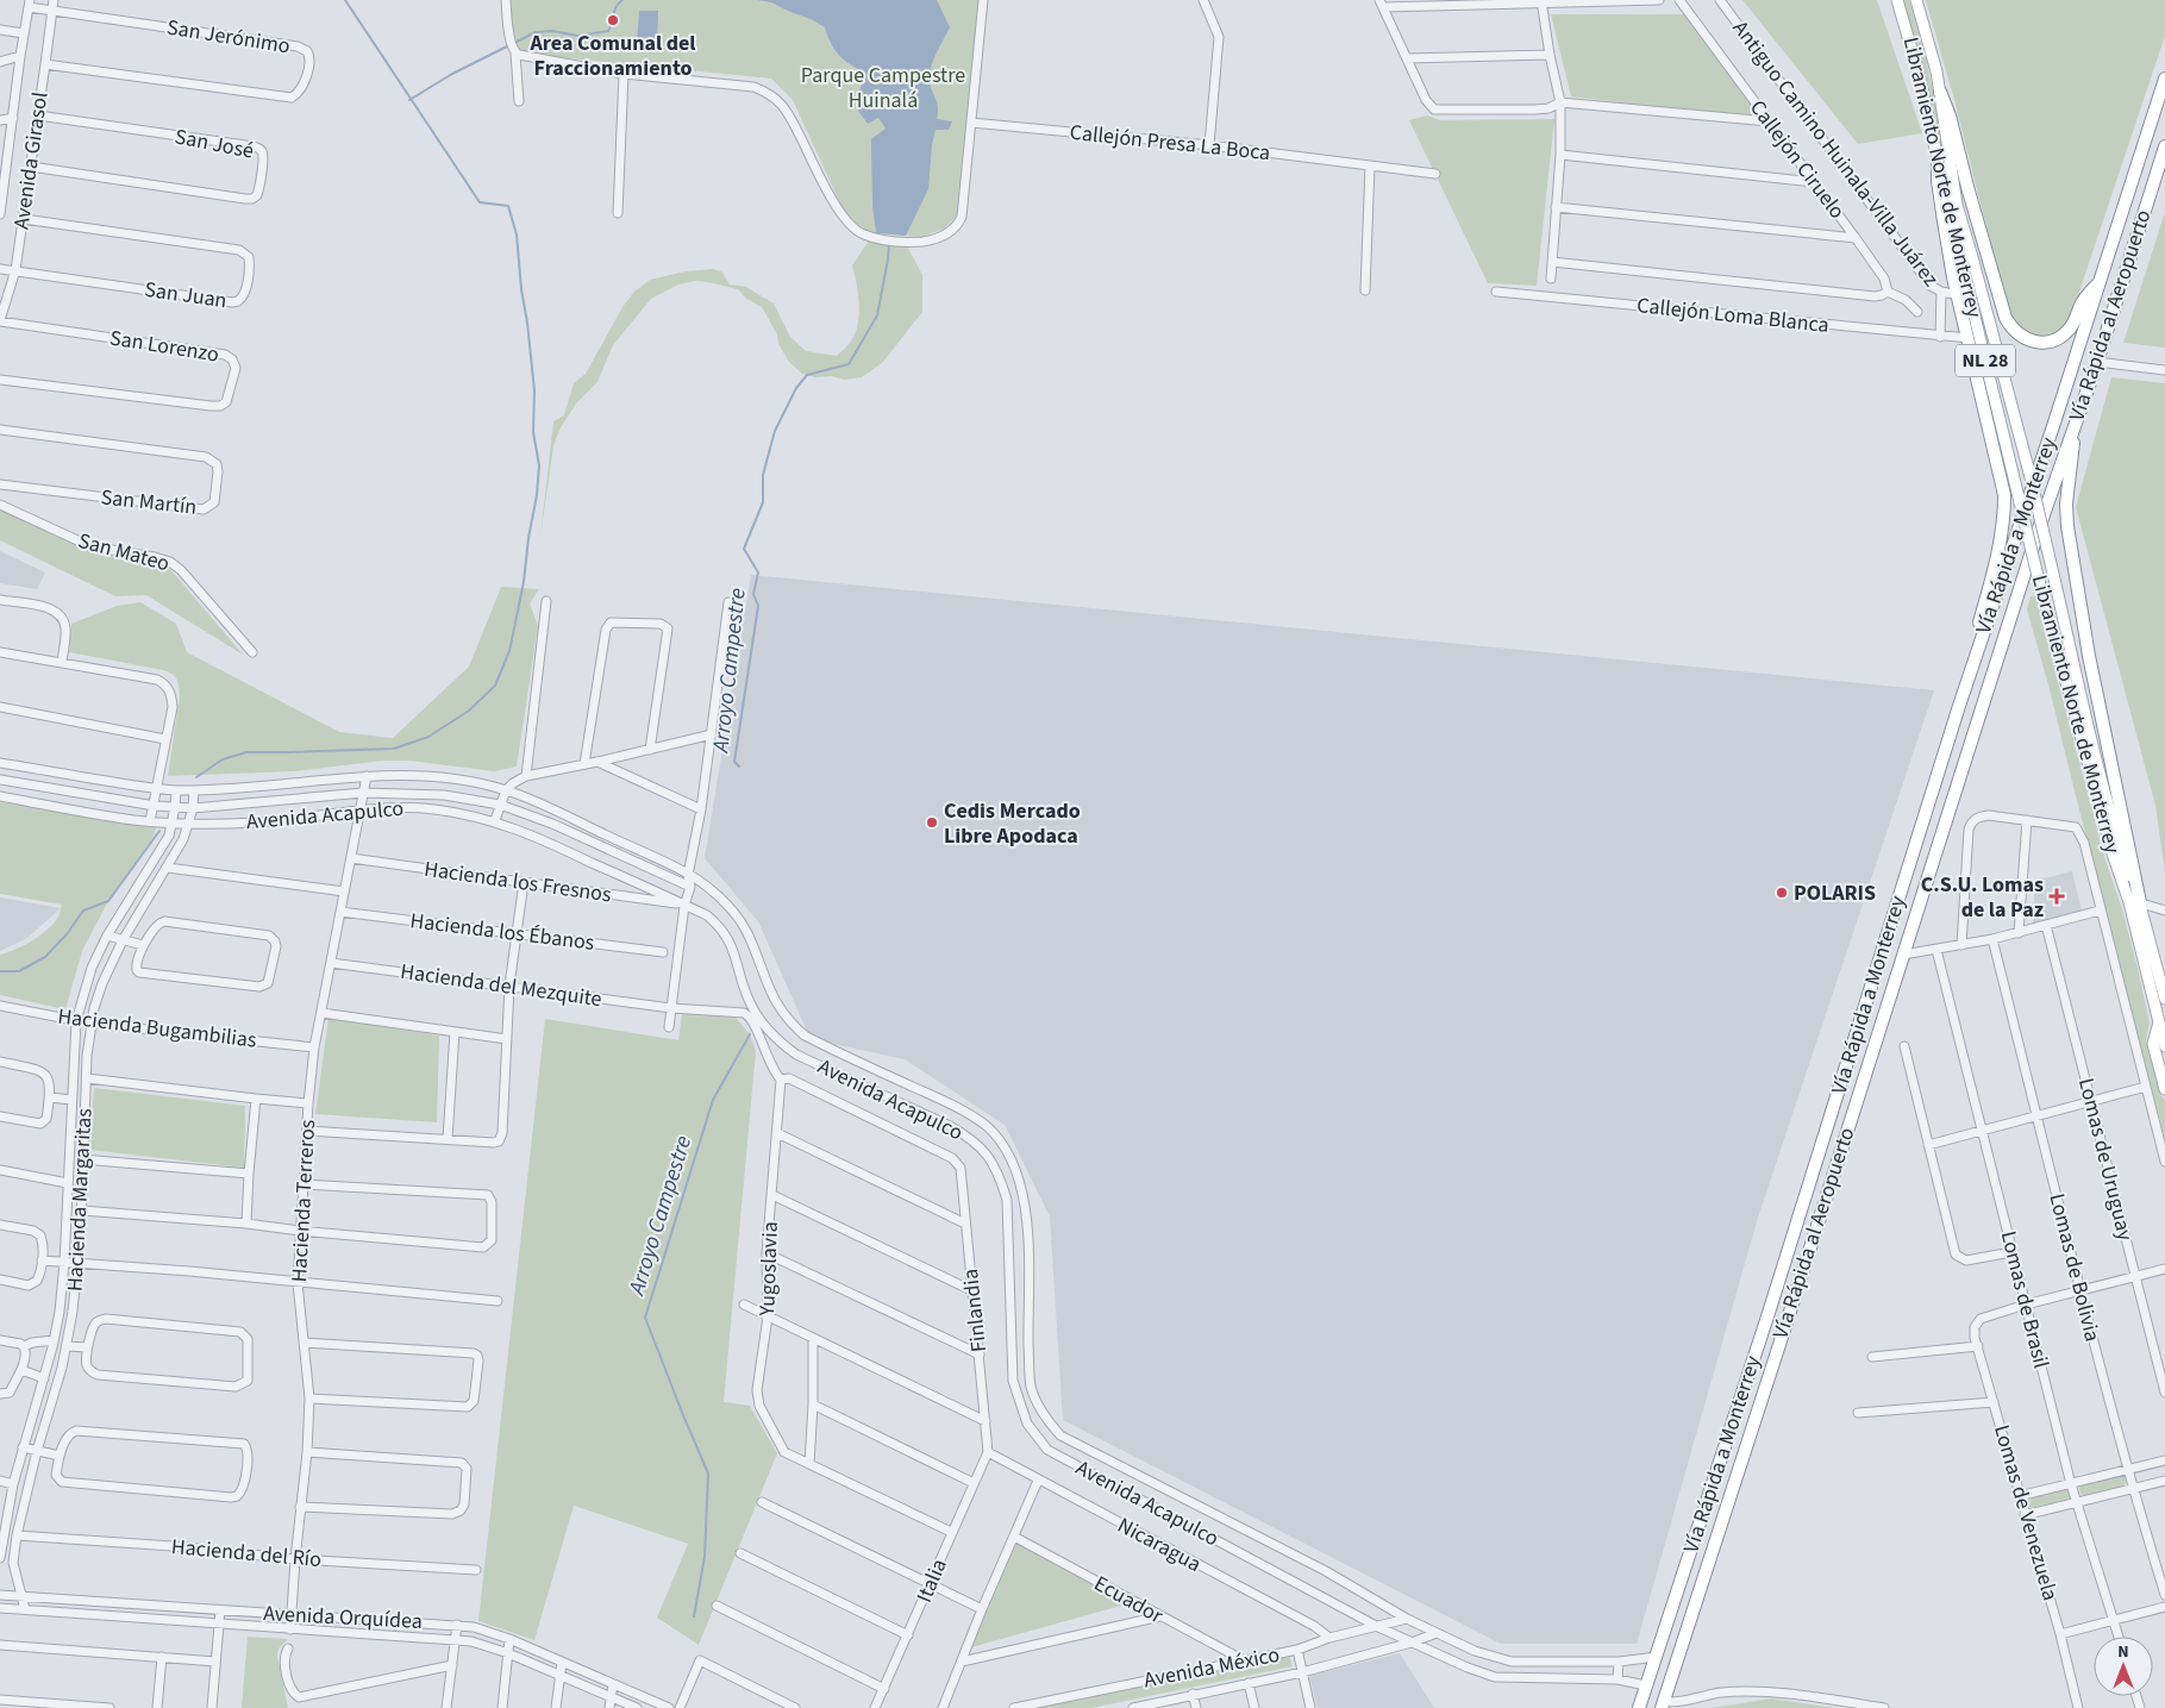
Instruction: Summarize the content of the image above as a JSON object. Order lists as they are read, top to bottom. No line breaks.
{"streets":{"highway":["Vía Rápida al Aeropuerto","Vía Rápida a Monterrey"],"main road":["Libramiento Norte de Monterrey","NL 28"],"street":["San Jerónimo","Callejón Presa La Boca","San José","Antiguo Camino Huinala-Villa Juárez","Callejón Ciruelo","Avenida Girasol","San Juan","Callejón Loma Blanca","San Lorenzo","San Martín","San Mateo","Avenida Acapulco","Hacienda los Fresnos","Hacienda los Ébanos","Hacienda del Mezquite","Hacienda Bugambilias","Lomas de Uruguay","Hacienda Margaritas","Hacienda Terreros","Lomas de Bolivia","Yugoslavia","Lomas de Brasil","Finlandia","Lomas de Venezuela","Nicaragua","Hacienda del Río","Italia","Ecuador","Avenida Orquídea","Avenida México"]},"crossings":[["San Jerónimo","Avenida Girasol"],["San José","Avenida Girasol"],["Avenida Girasol","San Juan"],["Avenida Girasol","San Lorenzo"],["Libramiento Norte de Monterrey","Vía Rápida a Monterrey"],["Vía Rápida a Monterrey","Avenida Acapulco"],["Avenida Acapulco","Hacienda los Fresnos"],["Avenida Acapulco","Hacienda Margaritas"],["Avenida Acapulco","Hacienda Terreros"],["Avenida Acapulco","Avenida México"],["Hacienda los Fresnos","Hacienda Terreros"],["Hacienda los Ébanos","Hacienda Terreros"],["Hacienda del Mezquite","Hacienda Terreros"],["Hacienda del Mezquite","Yugoslavia"],["Hacienda del Mezquite","Finlandia"],["Hacienda Bugambilias","Hacienda Margaritas"],["Hacienda Bugambilias","Hacienda Terreros"],["Hacienda Margaritas","Hacienda del Río"],["Hacienda Margaritas","Avenida Orquídea"],["Hacienda Terreros","Hacienda del Río"],["Hacienda Terreros","Avenida Orquídea"],["Yugoslavia","Finlandia"],["Lomas de Brasil","Lomas de Venezuela"],["Finlandia","Nicaragua"],["Finlandia","Italia"],["Nicaragua","Italia"],["Nicaragua","Avenida México"],["Ecuador","Avenida México"]],"water":["Arroyo Campestre"],"parks":["Parque Campestre Huinalá"],"places":{"other":["Area Comunal del Fraccionamiento","Cedis Mercado Libre Apodaca","POLARIS"],"health":["C.S.U. Lomas de la Paz"]},"north":"top"}
